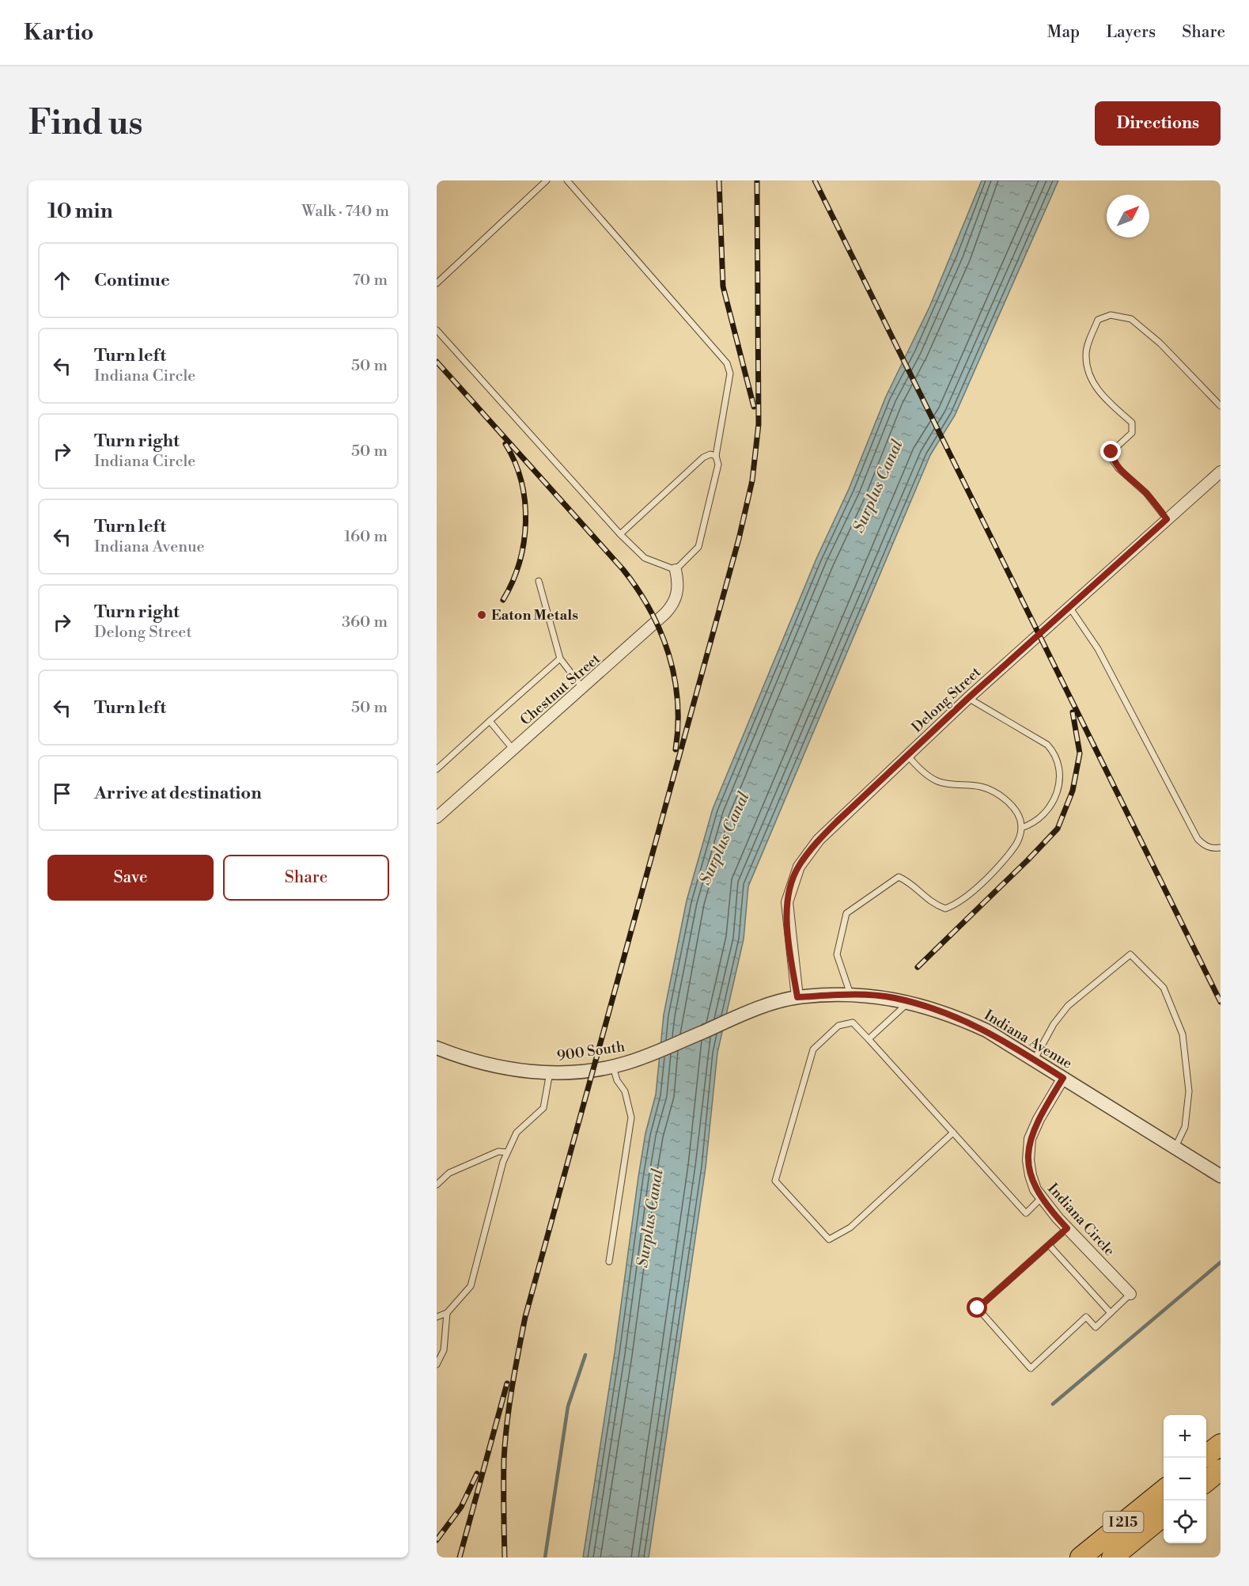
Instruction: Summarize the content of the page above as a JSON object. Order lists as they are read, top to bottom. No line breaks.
{"streets":{"highway":["I 215"],"street":["Chestnut Street","Delong Street","Indiana Avenue","900 South","Indiana Circle"]},"crossings":[["Delong Street","Indiana Avenue"],["Delong Street","900 South"],["Indiana Avenue","900 South"],["Indiana Avenue","Indiana Circle"]],"water":["Surplus Canal"],"places":["Eaton Metals"],"north":"top right","page":{"header":"Kartio","nav":["Map","Layers","Share"],"buttons":["Directions",["Save","Share"]],"title":"Find us","heading":["10 min","Walk · 740 m"],"list":[["Continue","70 m"],["Turn left","Indiana Circle","50 m"],["Turn right","Indiana Circle","50 m"],["Turn left","Indiana Avenue","160 m"],["Turn right","Delong Street","360 m"],["Turn left","50 m"],"Arrive at destination"],"map_buttons":["+","−"]}}
